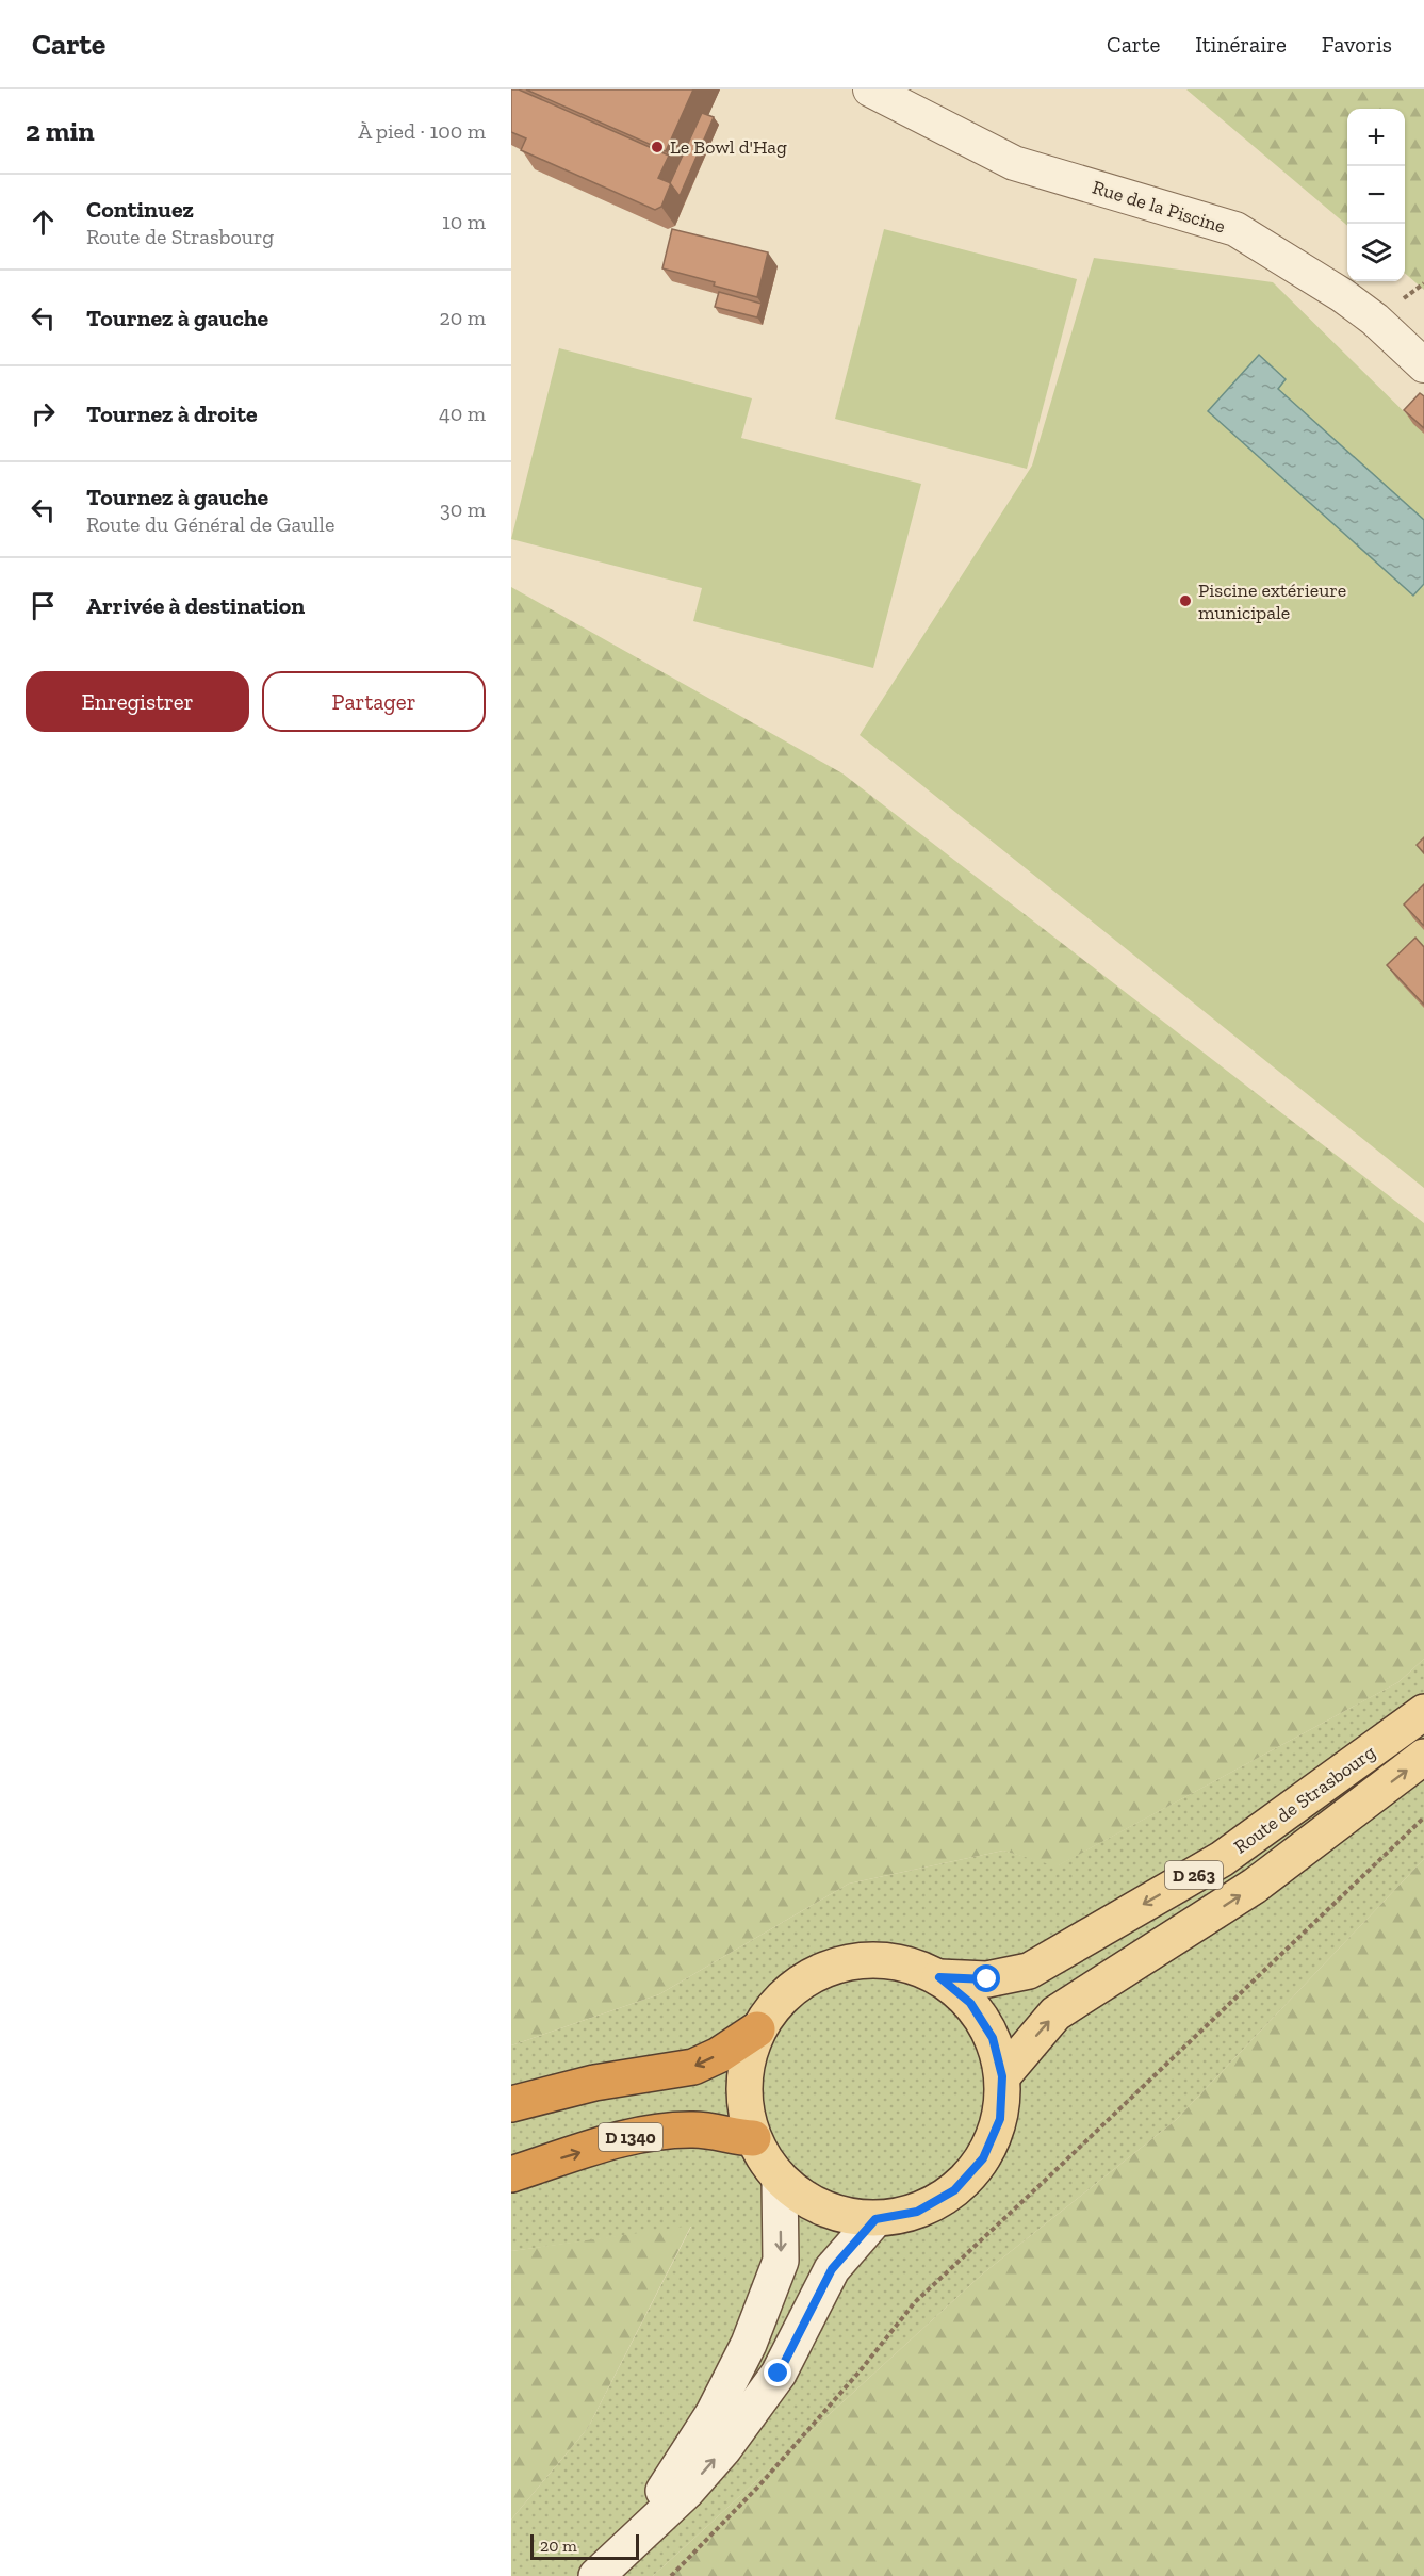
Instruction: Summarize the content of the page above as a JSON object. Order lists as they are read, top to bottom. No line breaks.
{"streets":{"highway":["D 1340"],"main road":["Route de Strasbourg","D 263"],"street":["Rue de la Piscine"]},"places":["Le Bowl d'Hag","Piscine extérieure municipale"],"scale_bar":"20 m","page":{"header":"Carte","nav":["Carte","Itinéraire","Favoris"],"heading":["2 min","À pied · 100 m"],"map_buttons":["+","−"],"list":[["Continuez","Route de Strasbourg","10 m"],["Tournez à gauche","20 m"],["Tournez à droite","40 m"],["Tournez à gauche","Route du Général de Gaulle","30 m"],"Arrivée à destination"],"buttons":["Enregistrer","Partager"],"scale":"20 m"}}
